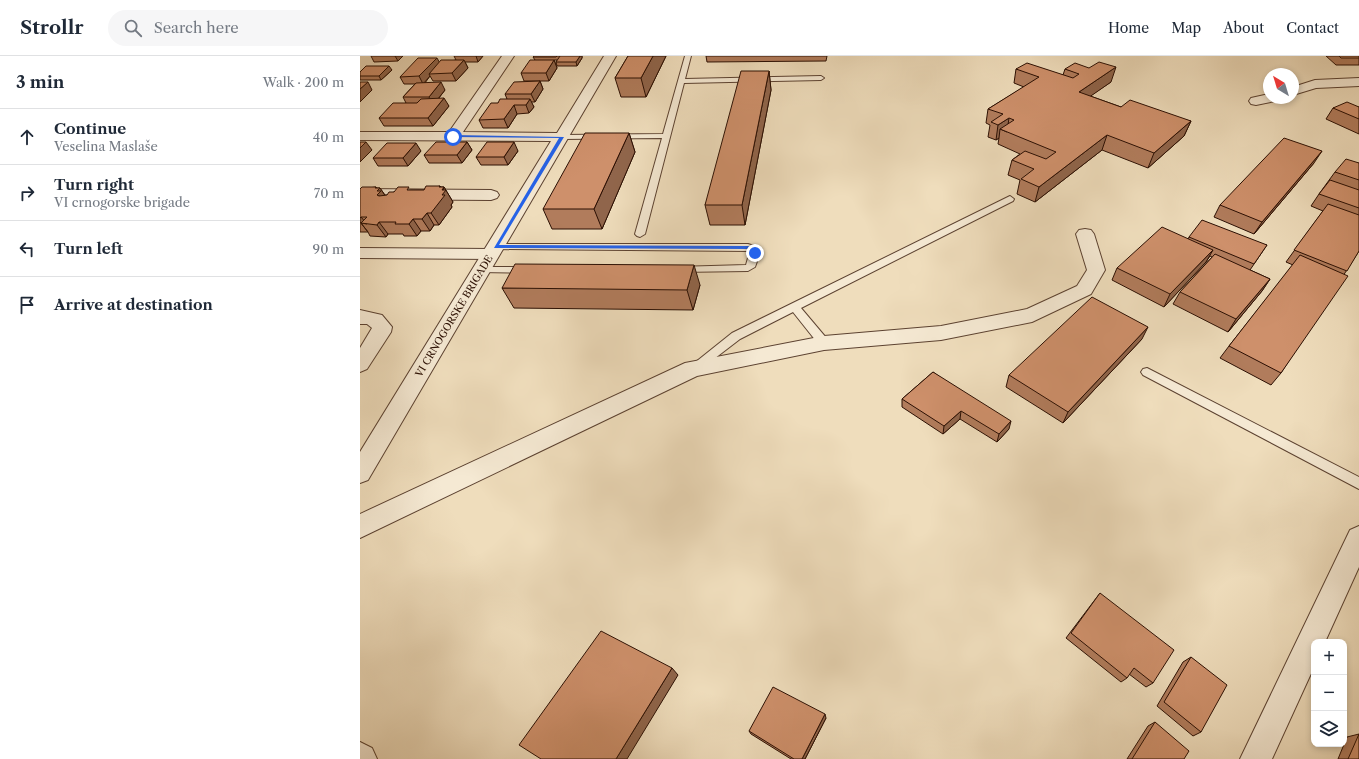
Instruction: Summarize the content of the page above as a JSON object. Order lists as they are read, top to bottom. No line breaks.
{"streets":{"street":["VI CRNOGORSKE BRIGADE"]},"north":"top left","page":{"header":"Strollr","search":"Search here","nav":["Home","Map","About","Contact"],"heading":["3 min","Walk · 200 m"],"list":[["Continue","Veselina Maslaše","40 m"],["Turn right","VI crnogorske brigade","70 m"],["Turn left","90 m"],"Arrive at destination"],"map_buttons":["+","−"]}}
